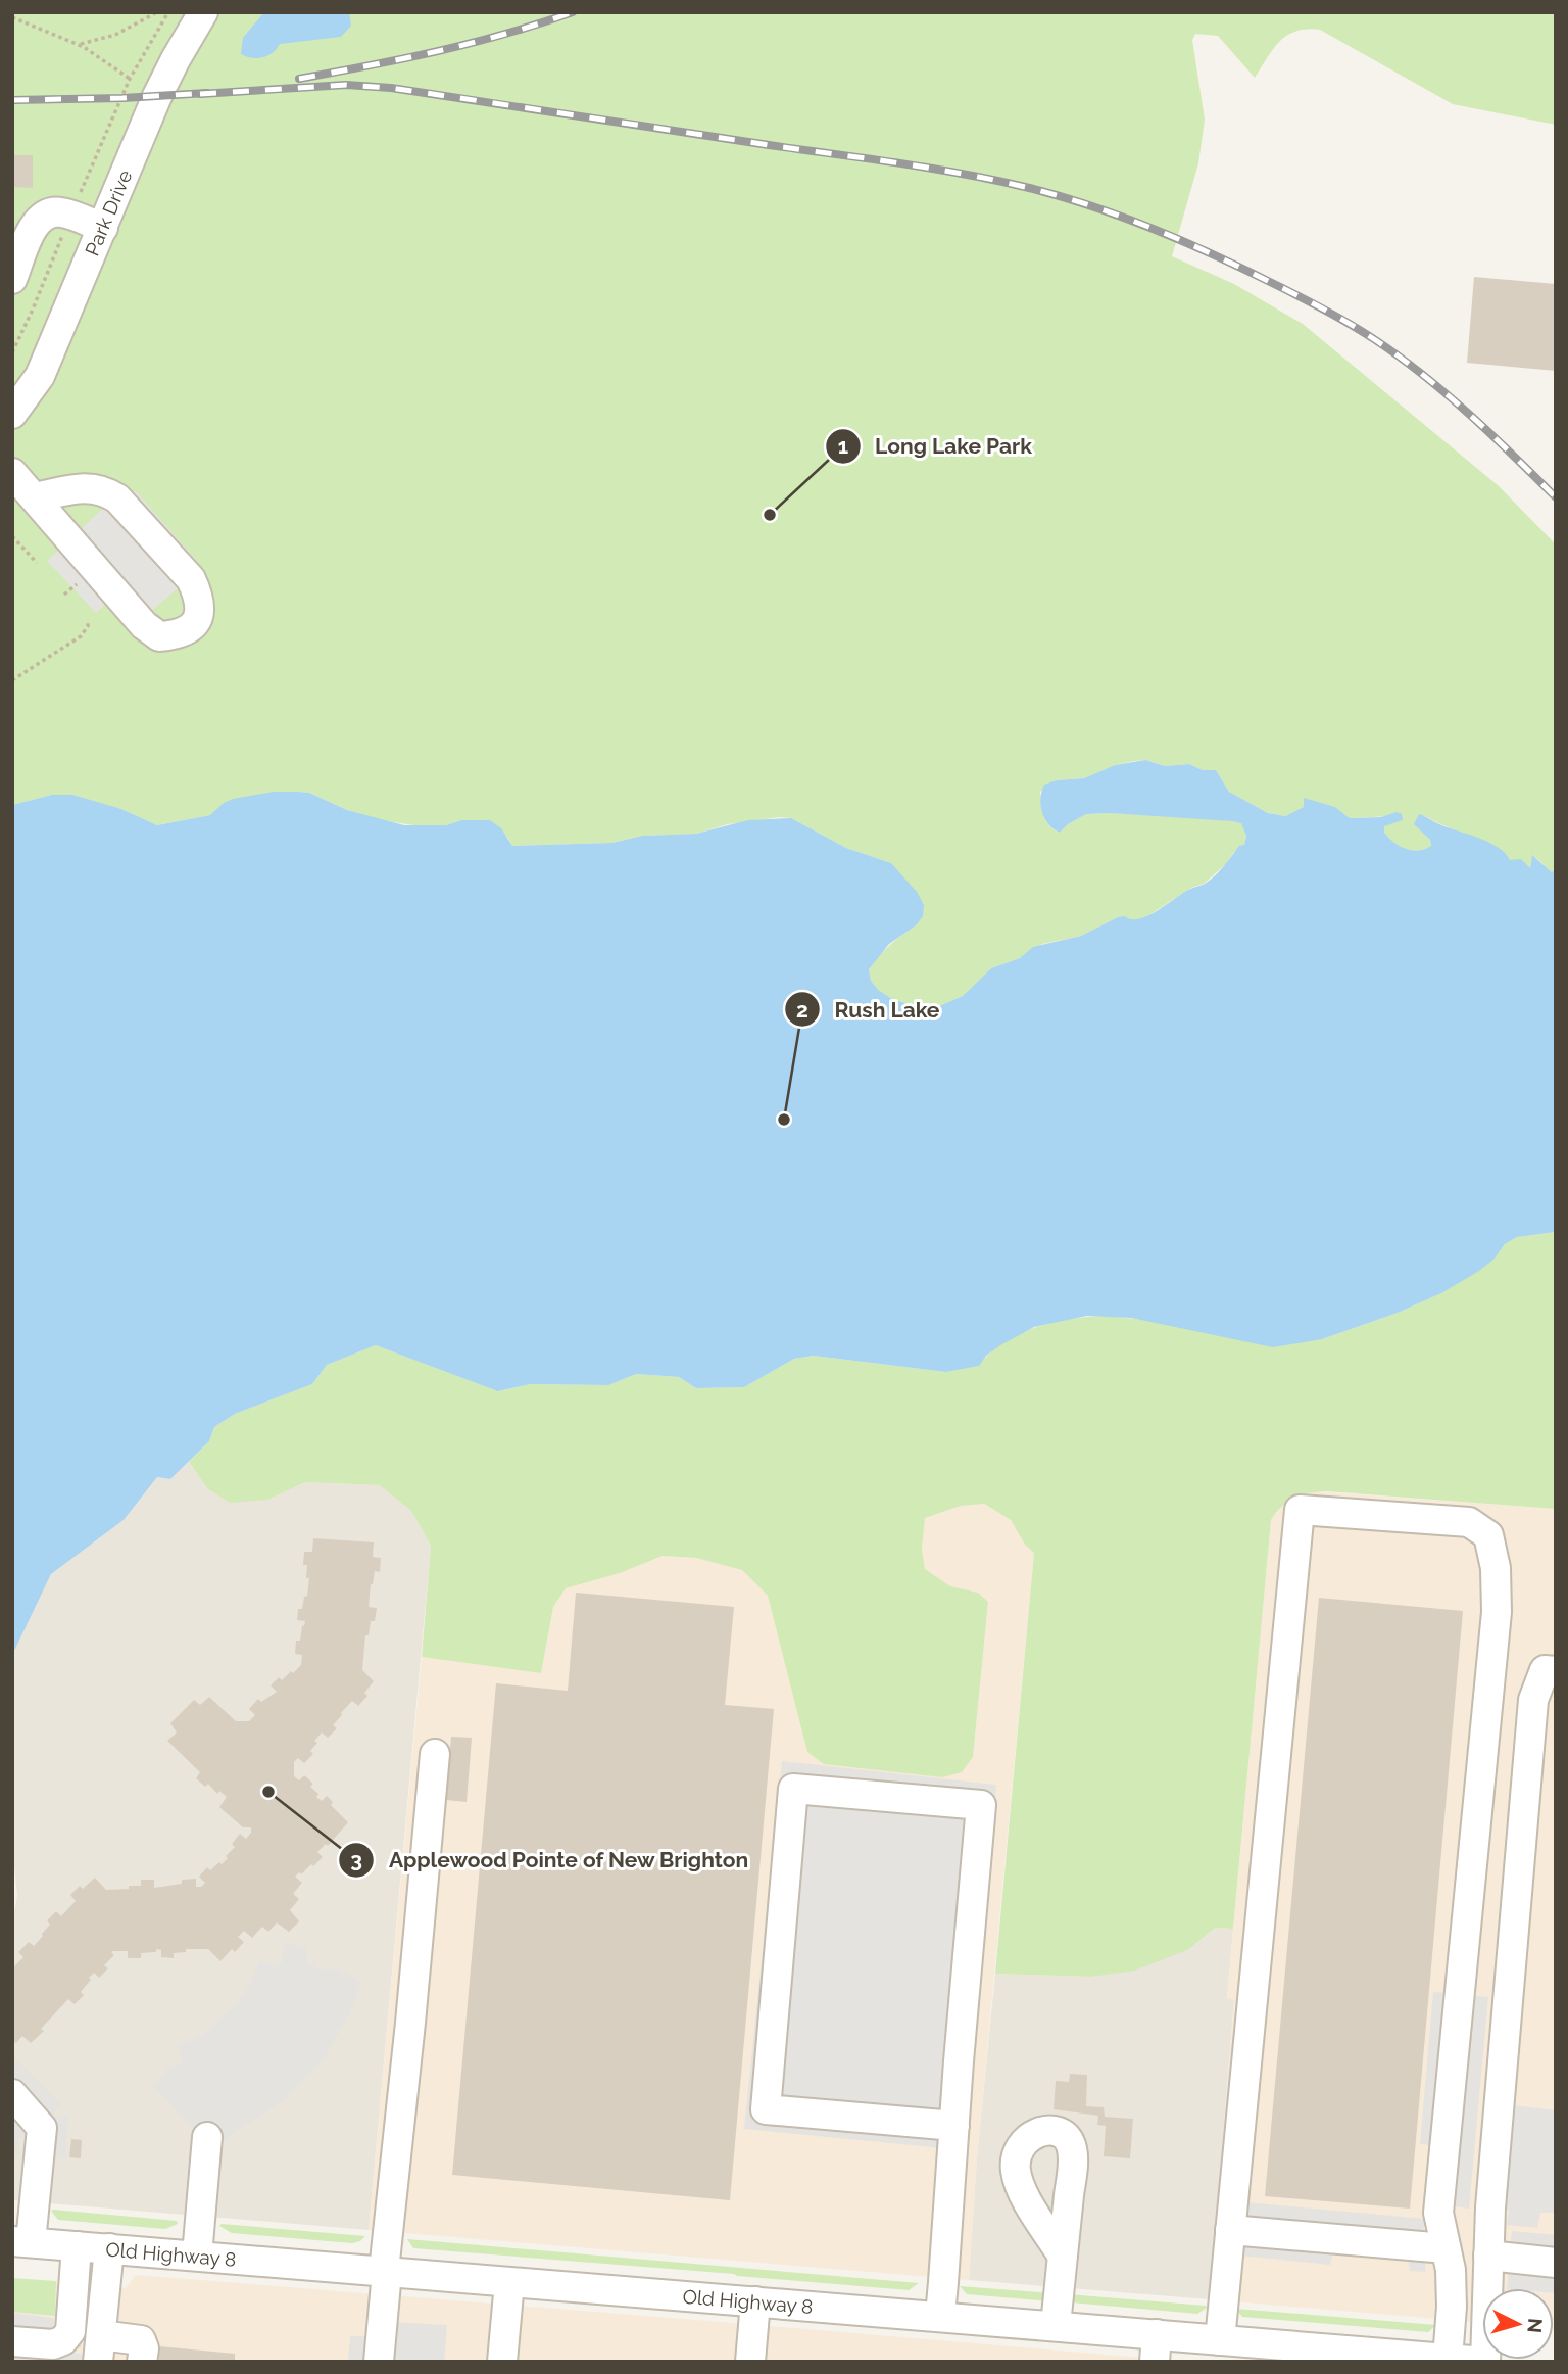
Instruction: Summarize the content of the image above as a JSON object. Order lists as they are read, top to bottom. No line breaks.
{"streets":{"street":["Park Drive","Old Highway 8"]},"places":["Long Lake Park","Rush Lake","Applewood Pointe of New Brighton"],"north":"right"}
